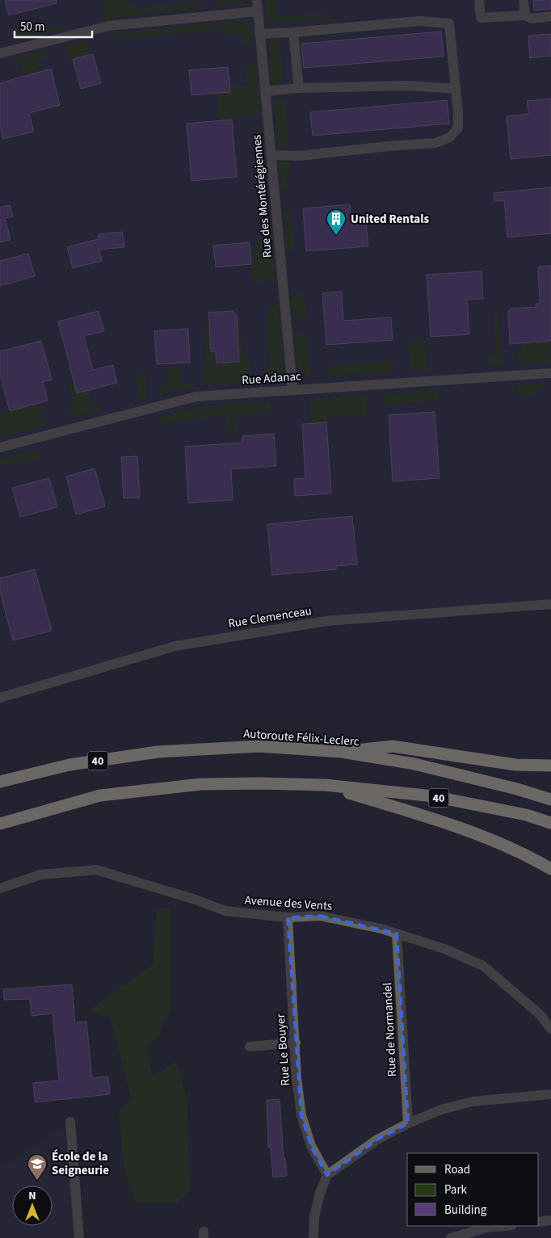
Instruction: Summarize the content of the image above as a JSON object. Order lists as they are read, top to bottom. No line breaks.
{"streets":{"highway":["Autoroute Félix-Leclerc","40"],"street":["Rue des Montérégiennes","Rue Adanac","Rue Clemenceau","Avenue des Vents","Rue de Normandel","Rue Le Bouyer"]},"crossings":[["Rue des Montérégiennes","Rue Adanac"],["Avenue des Vents","Rue de Normandel"],["Avenue des Vents","Rue Le Bouyer"]],"places":{"building":["United Rentals"],"school or university":["École de la Seigneurie"]},"legend":["Road","Park","Building"],"scale_bar":"50 m","north":"top"}
